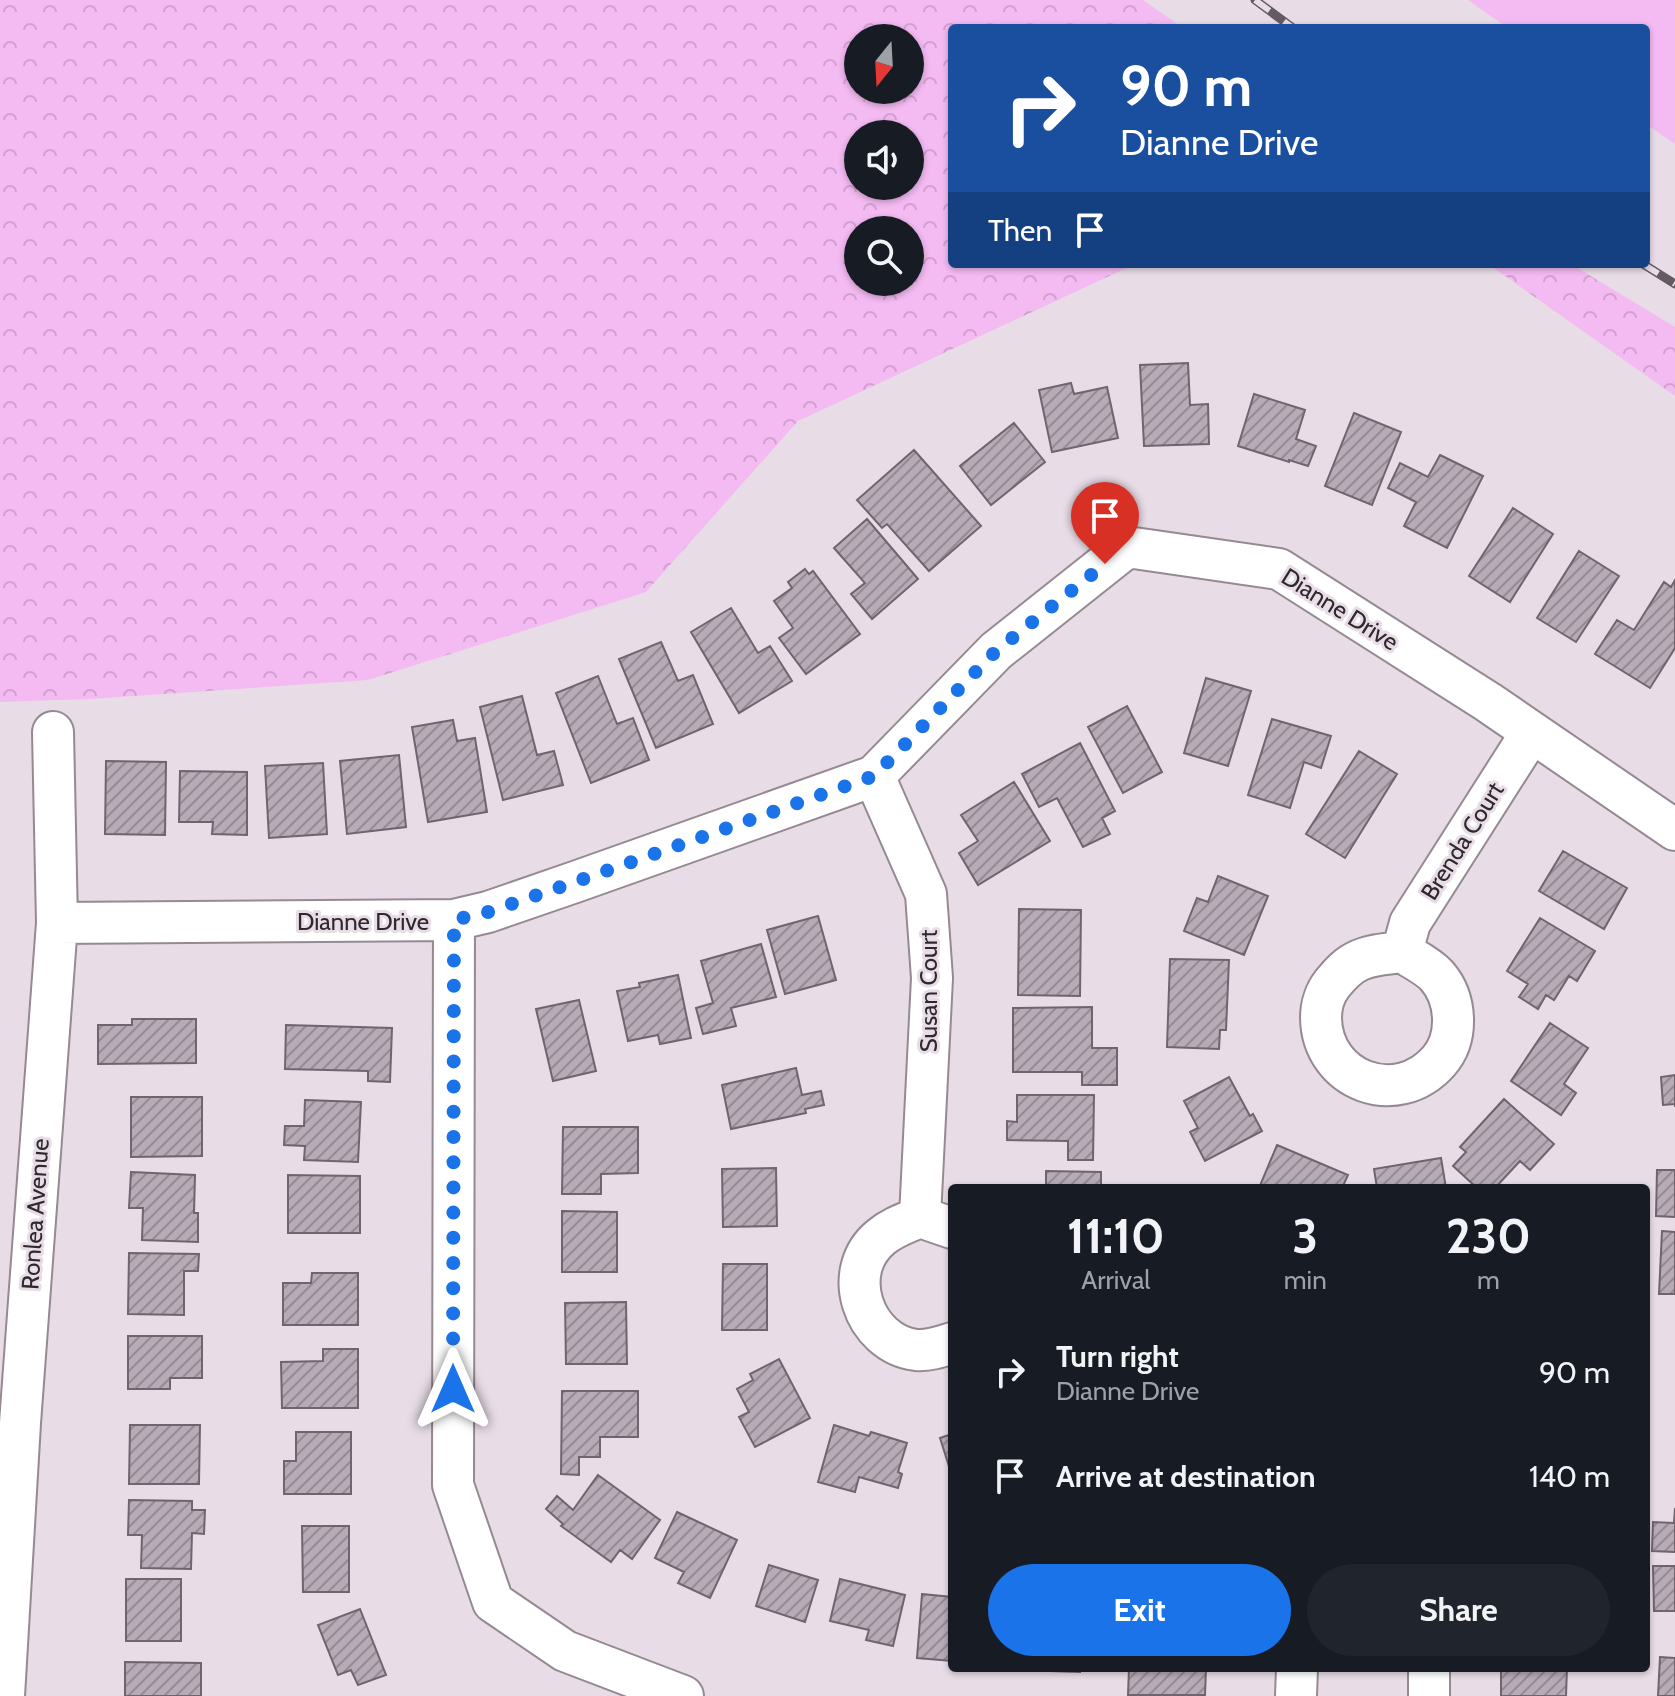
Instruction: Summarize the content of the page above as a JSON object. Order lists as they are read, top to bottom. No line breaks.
{"streets":{"street":["Dianne Drive","Brenda Court","Susan Court","Ronlea Avenue"]},"crossings":[["Dianne Drive","Brenda Court"],["Dianne Drive","Susan Court"],["Dianne Drive","Ronlea Avenue"]],"north":"bottom","page":{"turn":["90 m","Dianne Drive"],"then":"Then","eta":["11:10","Arrival","3","min","230","m"],"list":[{"name":"Turn right","note":"Dianne Drive","value":"90 m"},{"name":"Arrive at destination","value":"140 m"}],"buttons":["Exit","Share"]}}
